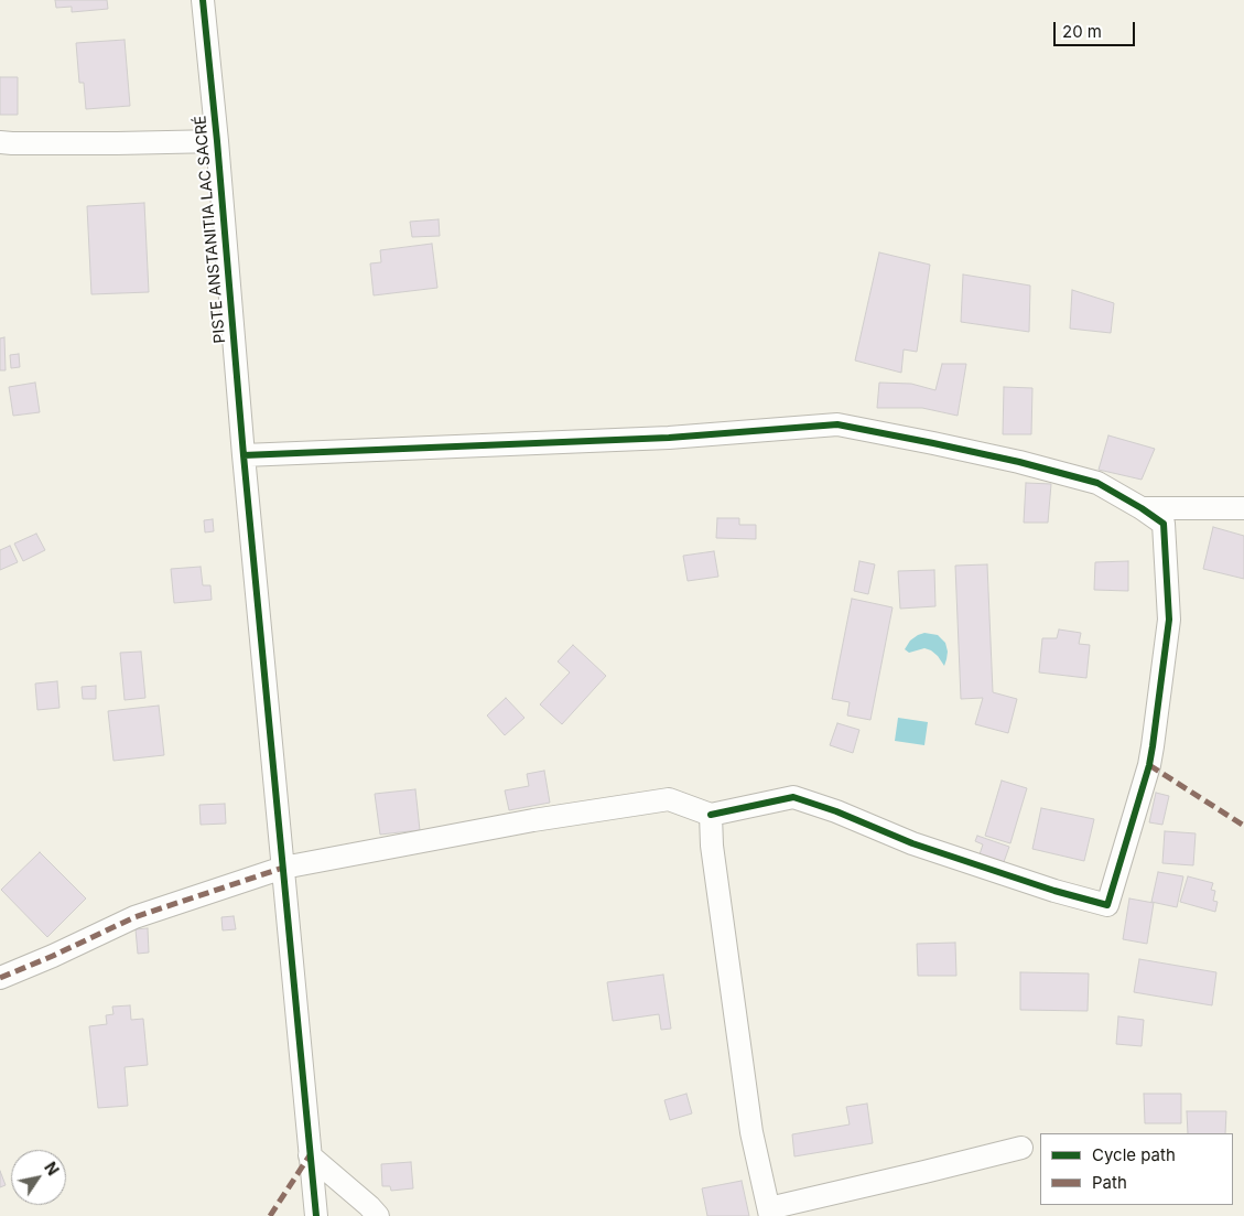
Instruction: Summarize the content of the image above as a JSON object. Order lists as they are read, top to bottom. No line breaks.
{"streets":{"street":["PISTE ANSTANITIA LAC SACRÉ"]},"legend":["Cycle path","Path"],"scale_bar":"20 m","north":"top right"}
